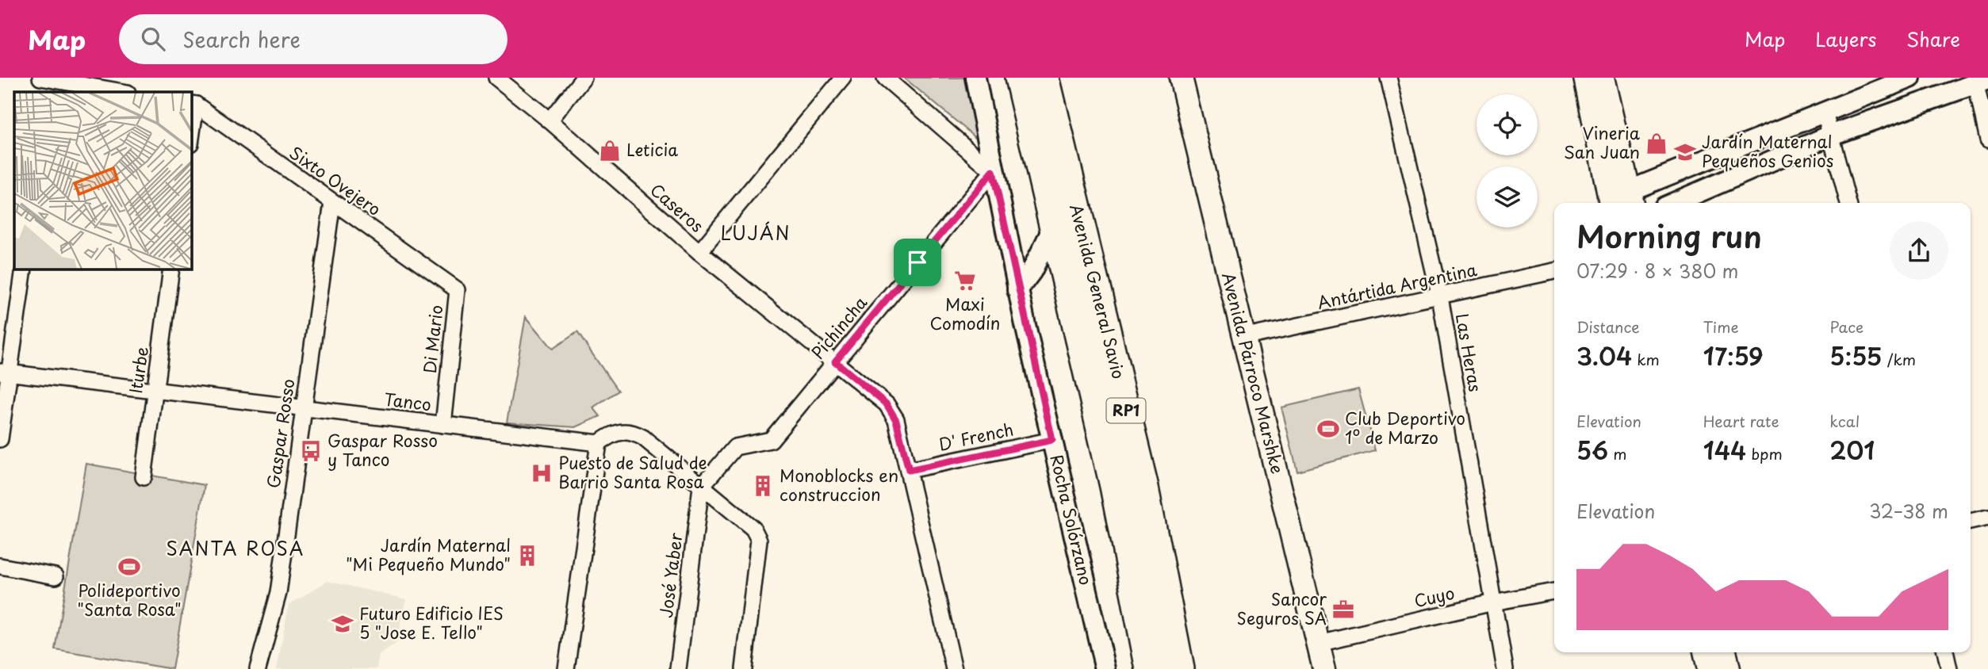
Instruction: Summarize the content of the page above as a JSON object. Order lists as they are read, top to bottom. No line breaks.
{"streets":{"highway":["Avenida General Savio","RP1"],"main road":["Avenida Párroco Marshke"],"street":["Sixto Ovejero","Caseros","Antártida Argentina","Pichincha","Di Mario","Las Heras","Iturbe","Tanco","Gaspar Rosso","D' French","Rocha Solórzano","José Yaber","Cuyo"]},"crossings":[["Sixto Ovejero","Di Mario"],["Sixto Ovejero","Gaspar Rosso"],["Caseros","Pichincha"],["Caseros","D' French"],["Antártida Argentina","Las Heras"],["Antártida Argentina","Avenida Párroco Marshke"],["Pichincha","Rocha Solórzano"],["Pichincha","José Yaber"],["Di Mario","Tanco"],["Las Heras","Cuyo"],["Iturbe","Tanco"],["Avenida Párroco Marshke","Cuyo"],["Tanco","Gaspar Rosso"],["D' French","Rocha Solórzano"]],"districts":["LUJÁN","SANTA ROSA"],"places":{"shop":["Vineria San Juan","Leticia"],"school or university":["Jardín Maternal Pequeños Genios","Futuro Edificio IES 5 \"Jose E. Tello\""],"supermarket":["Maxi Comodín"],"sports":["Club Deportivo 1º de Marzo","Polideportivo \"Santa Rosa\""],"bus stop":["Gaspar Rosso y Tanco"],"hospital":["Puesto de Salud de Barrio Santa Rosa"],"building":["Monoblocks en construccion","Jardín Maternal \"Mi Pequeño Mundo\""],"office":["Sancor Seguros SA"]},"page":{"header":"Map","search":"Search here","nav":["Map","Layers","Share"],"heading":["Morning run","07:29 · 8 × 380 m"],"stats":[["Distance","3.04 km"],["Time","17:59"],["Pace","5:55 /km"],["Elevation","56 m"],["Heart rate","144 bpm"],["kcal","201"]],"chart":["Elevation","32–38 m"]}}
